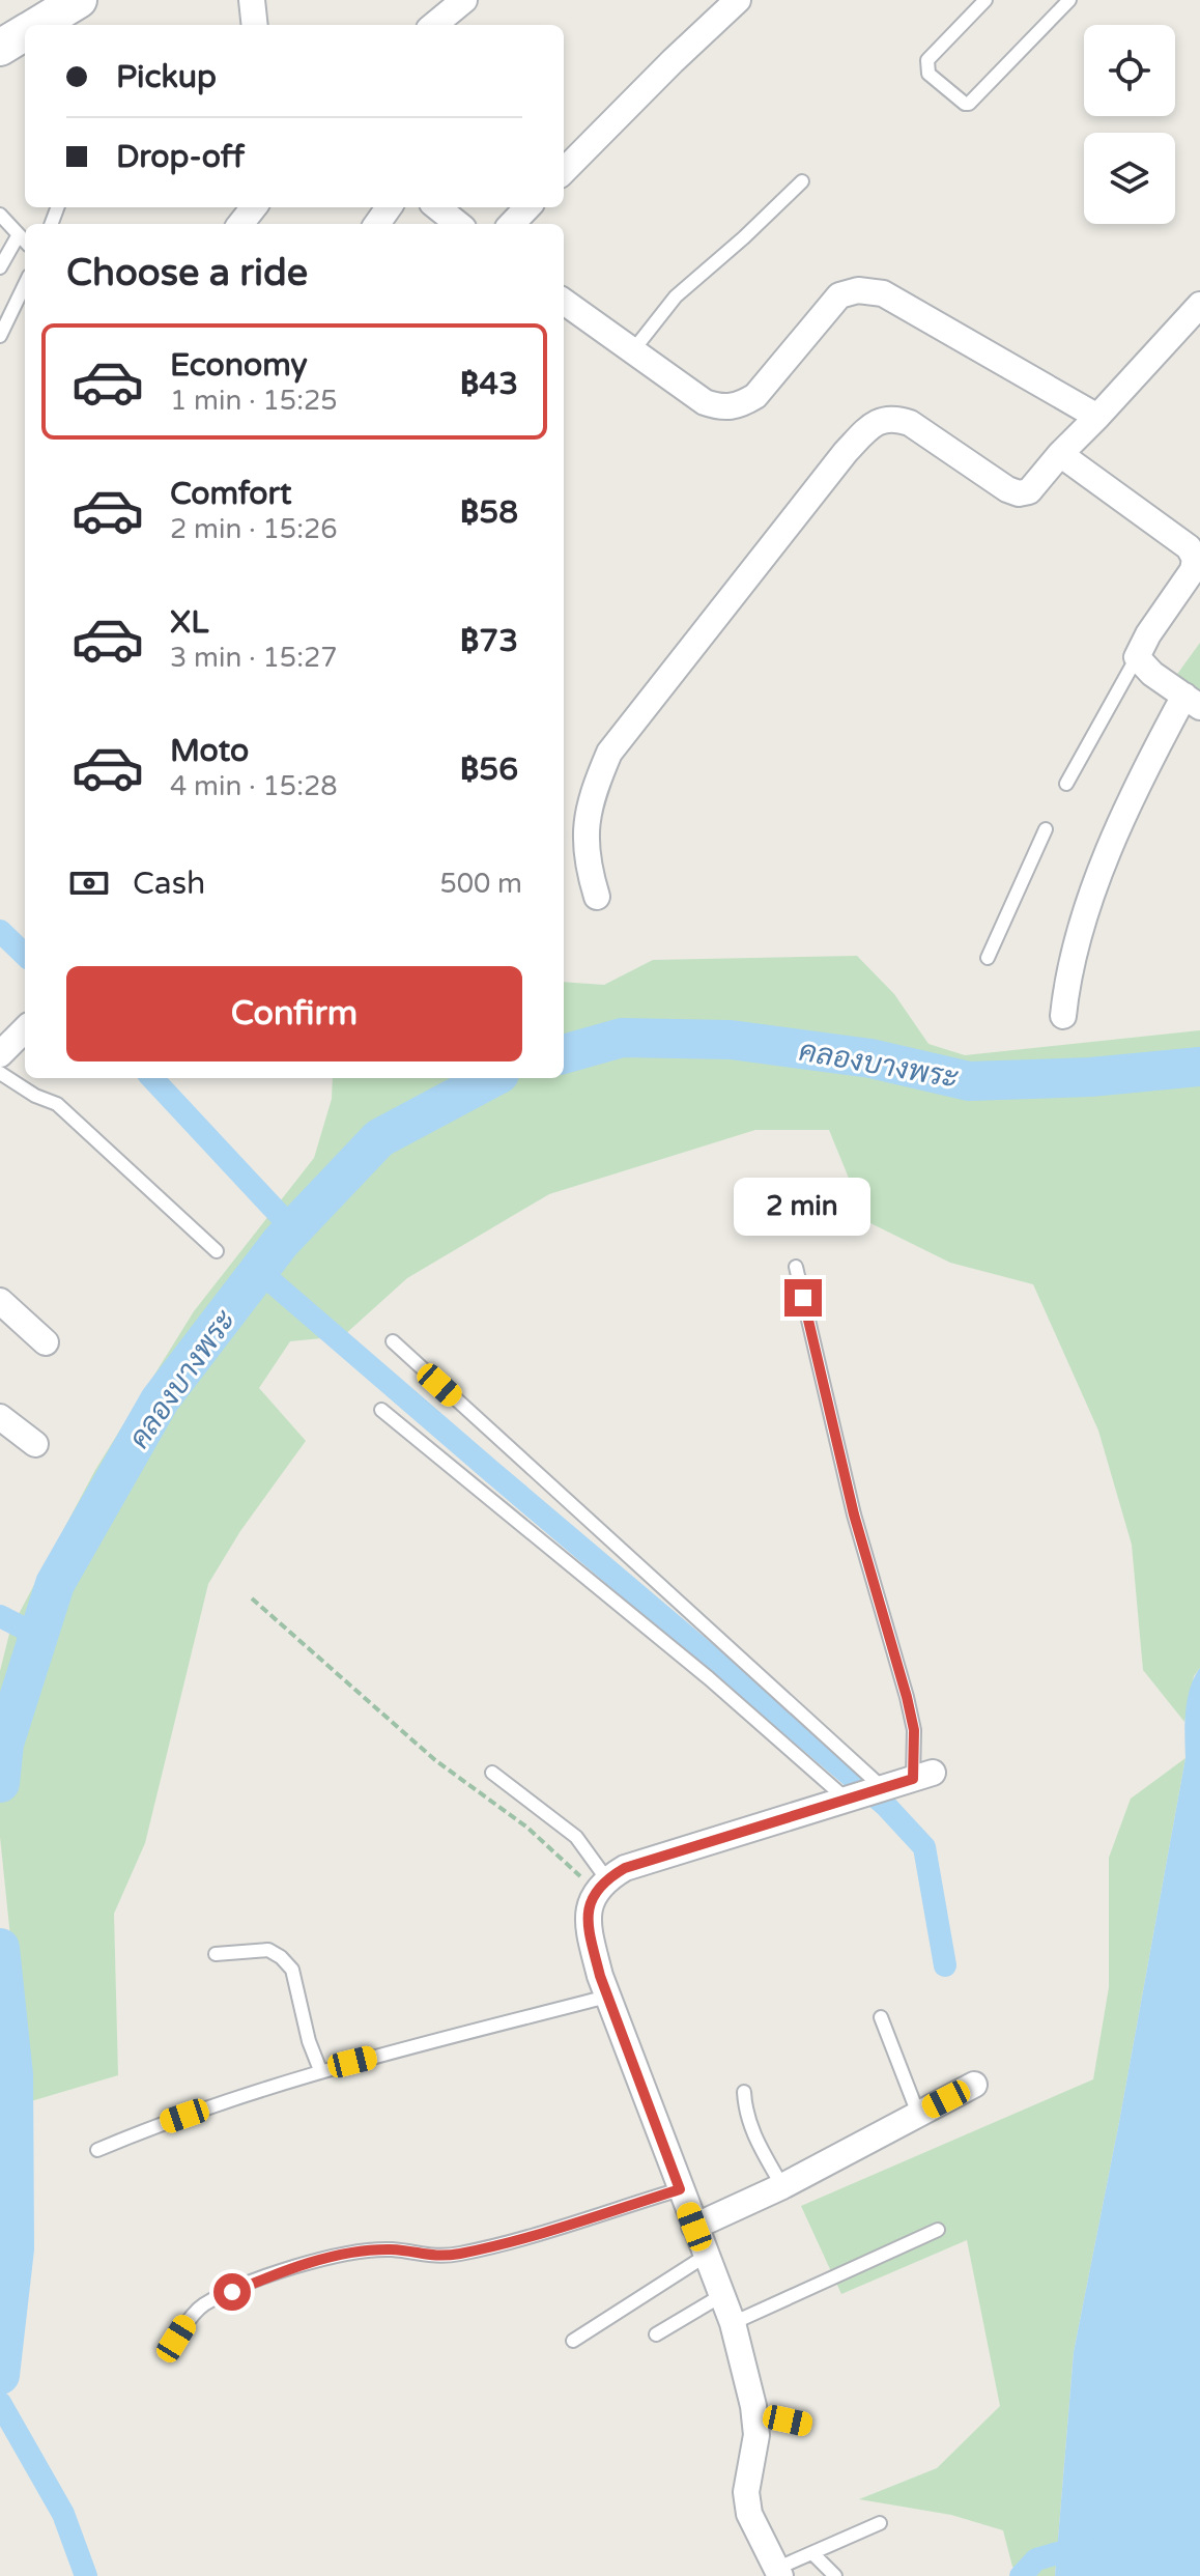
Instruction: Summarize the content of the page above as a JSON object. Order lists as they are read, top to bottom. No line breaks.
{"water":["คลองบางพระ"],"page":{"banner":["Pickup","Drop-off"],"heading":"Choose a ride","list":[{"name":"Economy","note":"1 min · 15:25","value":"฿43"},{"name":"Comfort","note":"2 min · 15:26","value":"฿58"},{"name":"XL","note":"3 min · 15:27","value":"฿73"},{"name":"Moto","note":"4 min · 15:28","value":"฿56"}],"pay":["Cash","500 m"],"buttons":"Confirm","bubble":"2 min"}}
